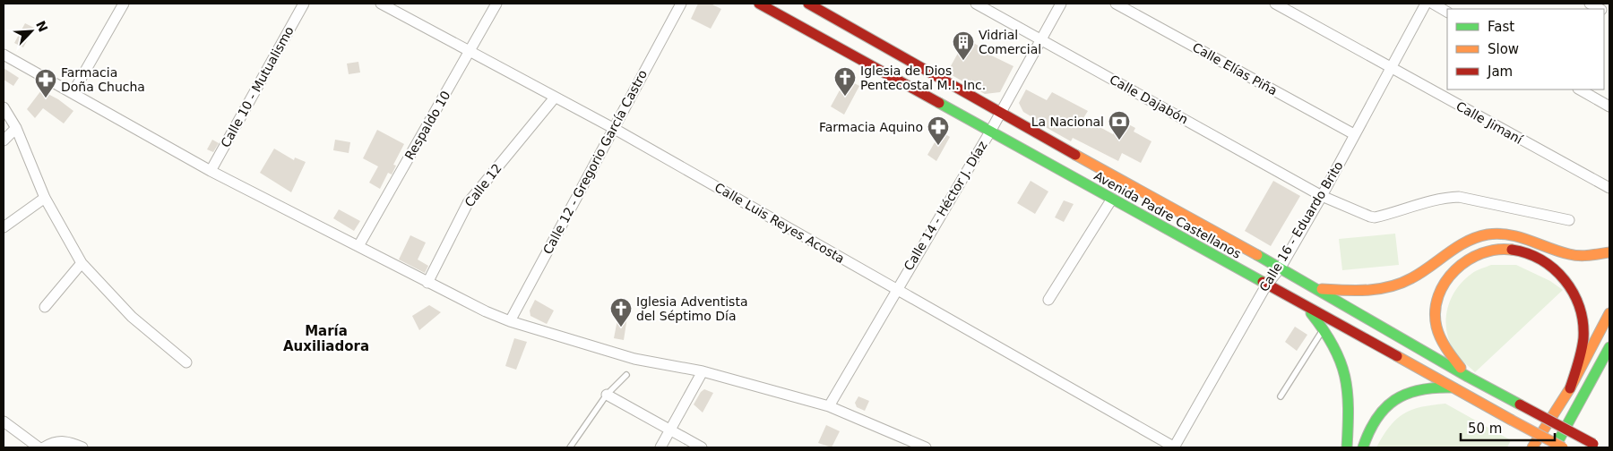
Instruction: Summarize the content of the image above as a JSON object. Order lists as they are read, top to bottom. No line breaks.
{"streets":{"main road":["Avenida Padre Castellanos"],"street":["Calle Elías Piña","Calle 10 - Mutualismo","Calle Dajabón","Calle Jimaní","Respaldo 10","Calle 12 - Gregorio García Castro","Calle 12","Calle 14 - Héctor J. Díaz","Calle Luis Reyes Acosta","Calle 16 - Eduardo Brito"]},"crossings":[["Calle Elías Piña","Calle 16 - Eduardo Brito"],["Calle Dajabón","Calle 14 - Héctor J. Díaz"],["Calle Dajabón","Calle 16 - Eduardo Brito"],["Calle Jimaní","Calle 16 - Eduardo Brito"],["Respaldo 10","Calle Luis Reyes Acosta"],["Calle 12 - Gregorio García Castro","Calle Luis Reyes Acosta"],["Calle 12","Calle Luis Reyes Acosta"],["Calle 14 - Héctor J. Díaz","Avenida Padre Castellanos"],["Calle 14 - Héctor J. Díaz","Calle Luis Reyes Acosta"],["Avenida Padre Castellanos","Calle 16 - Eduardo Brito"],["Calle Luis Reyes Acosta","Calle 16 - Eduardo Brito"]],"districts":["María Auxiliadora"],"places":{"building":["Vidrial Comercial"],"church":["Iglesia de Dios Pentecostal M.I. Inc.","Iglesia Adventista del Séptimo Día"],"pharmacy":["Farmacia Doña Chucha","Farmacia Aquino"],"bank":["La Nacional"]},"legend":["Fast","Slow","Jam"],"scale_bar":"50 m","north":"top right"}
